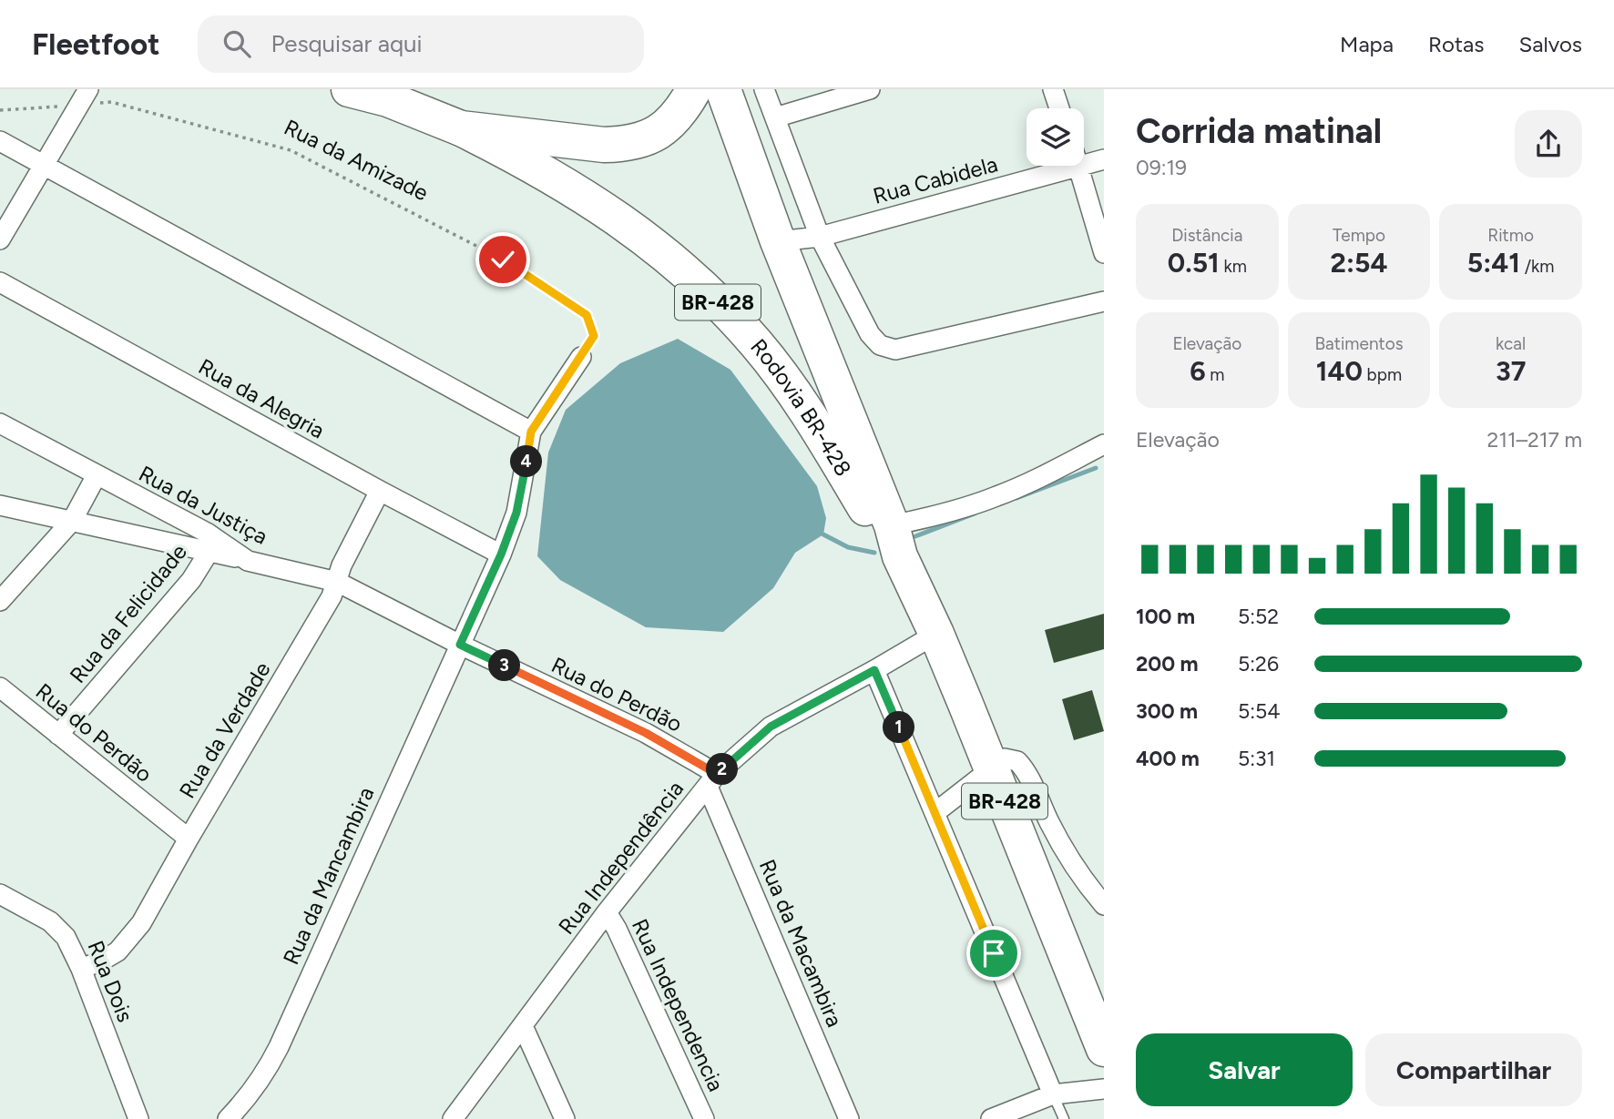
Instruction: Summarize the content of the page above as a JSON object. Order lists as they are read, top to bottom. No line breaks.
{"streets":{"highway":["BR-428","Rodovia BR-428"],"street":["Rua Cabidela","Rua da Alegria","Rua da Justiça","Rua da Felicidade","Rua do Perdão","Rua da Verdade","Rua Independência","Rua da Mancambira","Rua da Macambira","Rua Dois","Rua Independencia"],"path":["Rua da Amizade"]},"crossings":[["Rua Cabidela","Rodovia BR-428"],["BR-428","Rodovia BR-428"],["Rua da Alegria","Rua da Verdade"],["Rua da Alegria","Rua da Mancambira"],["Rodovia BR-428","Rua Independência"],["Rua da Justiça","Rua do Perdão"],["Rua da Justiça","Rua da Verdade"],["Rua da Justiça","Rua da Mancambira"],["Rua da Felicidade","Rua do Perdão"],["Rua do Perdão","Rua da Verdade"],["Rua do Perdão","Rua Independência"],["Rua do Perdão","Rua da Mancambira"],["Rua do Perdão","Rua da Macambira"],["Rua da Verdade","Rua Dois"],["Rua Independência","Rua da Macambira"],["Rua Independência","Rua Independencia"]],"page":{"header":"Fleetfoot","search":"Pesquisar aqui","nav":["Mapa","Rotas","Salvos"],"heading":["Corrida matinal","09:19"],"stats":[["Distância","0.51 km"],["Tempo","2:54"],["Ritmo","5:41 /km"],["Elevação","6 m"],["Batimentos","140 bpm"],["kcal","37"]],"chart":["Elevação","211–217 m"],"pins":["4","3","1","2"],"list":[{"name":"100 m","note":"5:52"},{"name":"200 m","note":"5:26"},{"name":"300 m","note":"5:54"},{"name":"400 m","note":"5:31"}],"buttons":["Salvar","Compartilhar"]}}
